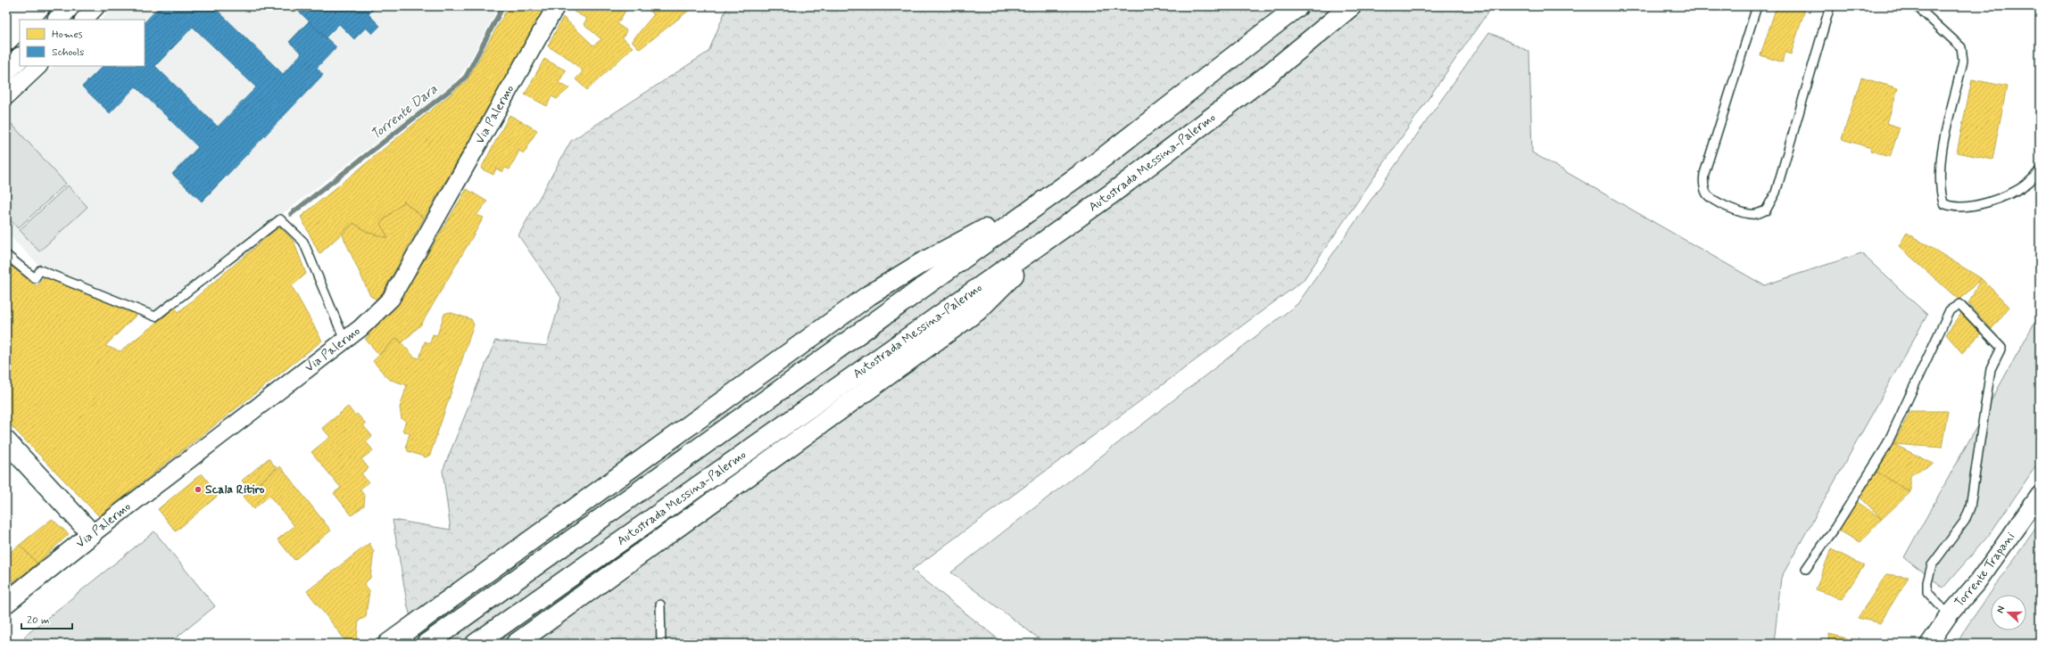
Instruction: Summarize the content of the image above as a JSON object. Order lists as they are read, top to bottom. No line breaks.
{"streets":{"main road":["Via Palermo","Autostrada Messina-Palermo"],"street":["Torrente Trapani"]},"water":["Torrente Dara"],"places":["Scala Ritiro"],"legend":["Homes","Schools"],"scale_bar":"20 m","north":"left"}
